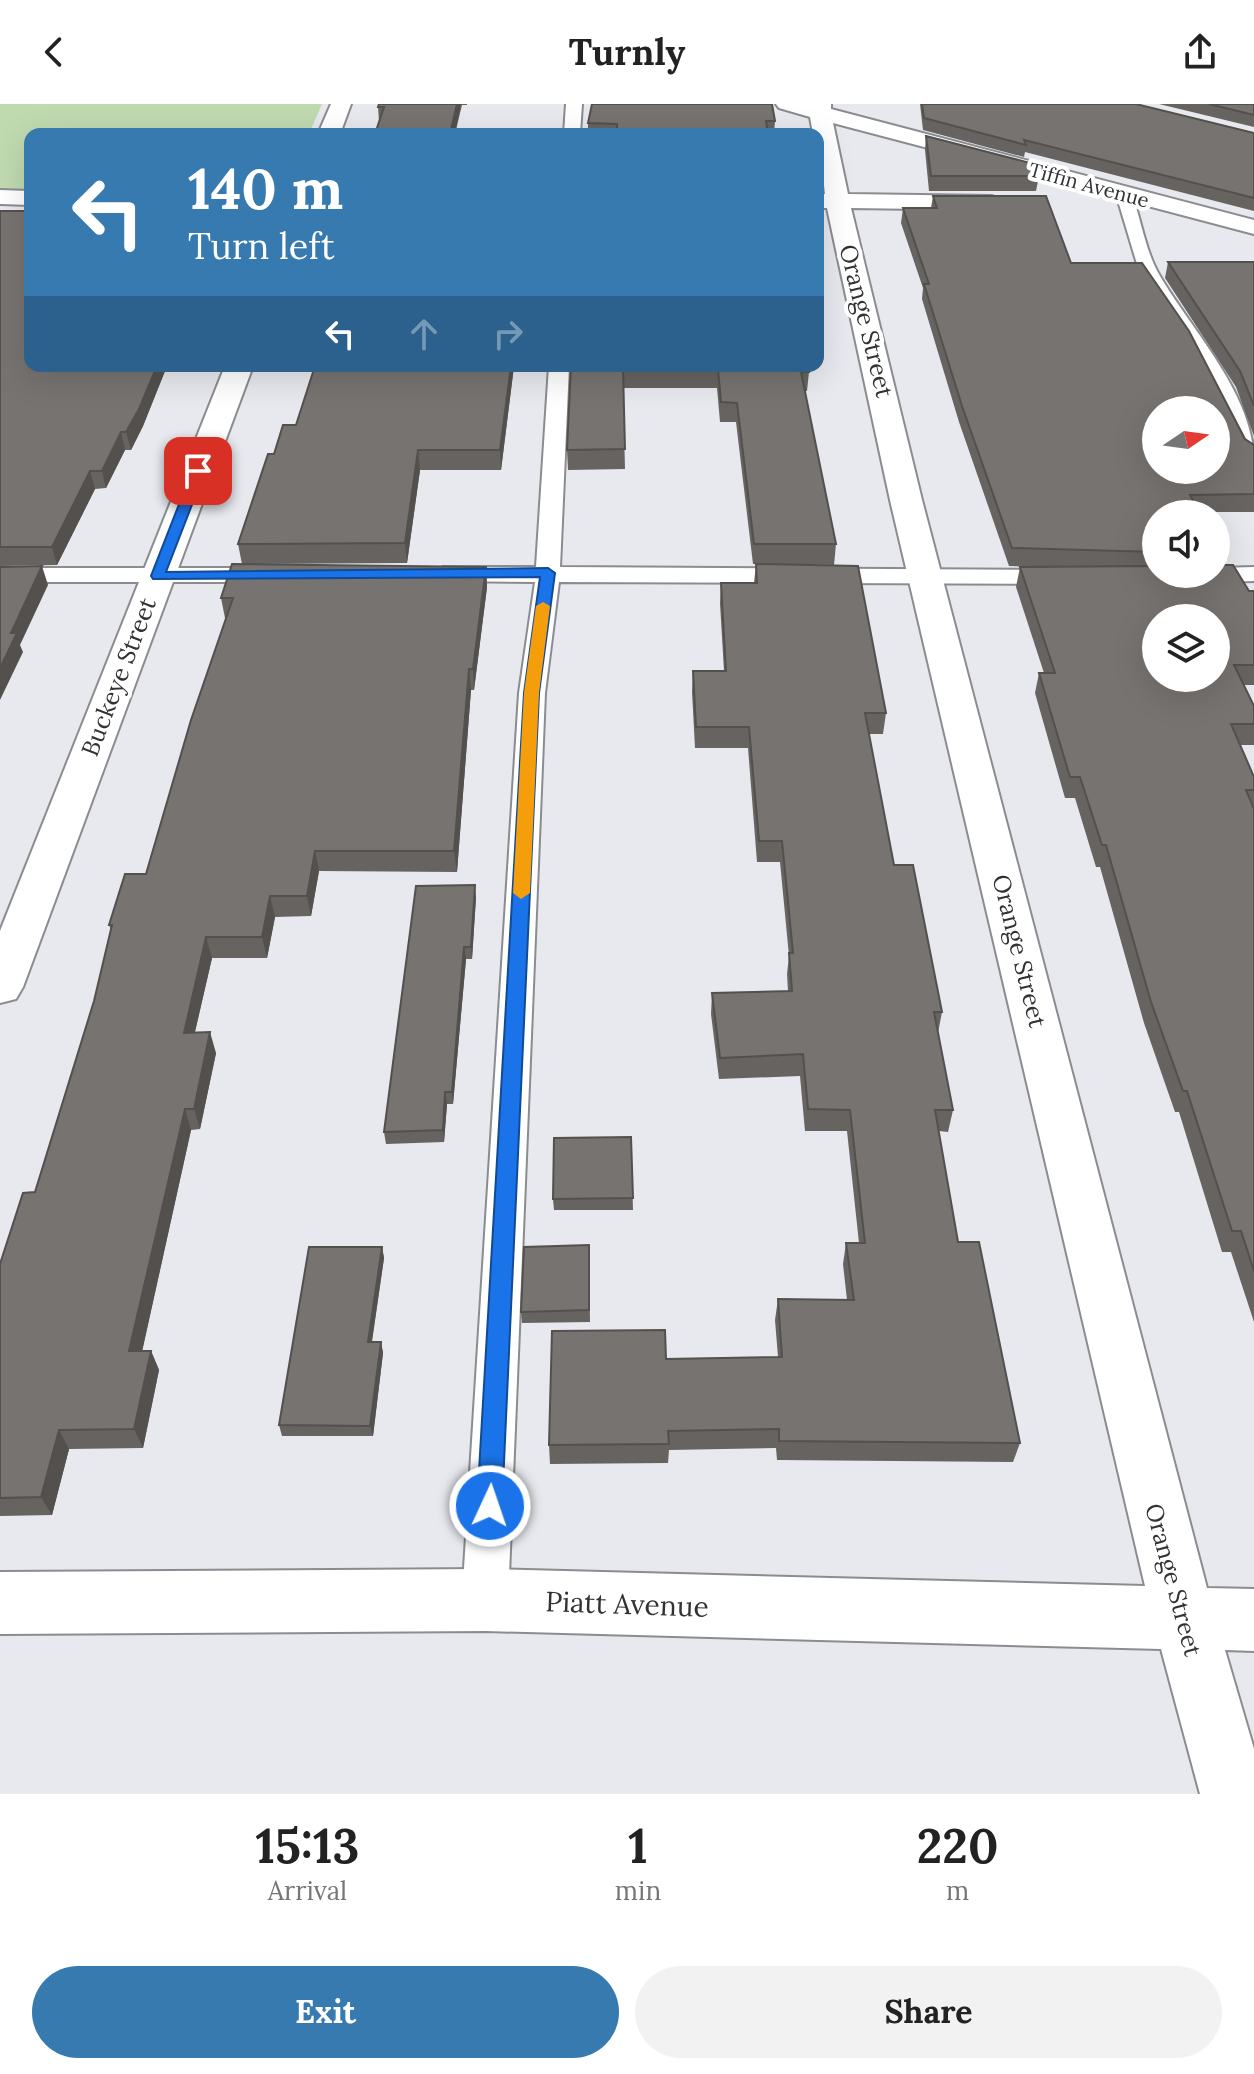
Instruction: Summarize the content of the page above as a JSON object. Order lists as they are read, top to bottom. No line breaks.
{"streets":{"street":["Tiffin Avenue","Orange Street","Buckeye Street","Piatt Avenue"]},"crossings":[["Tiffin Avenue","Orange Street"],["Orange Street","Piatt Avenue"]],"north":"right","page":{"header":"Turnly","turn":["140 m","Turn left"],"eta":["15:13","Arrival","1","min","220","m"],"buttons":["Exit","Share"]}}
